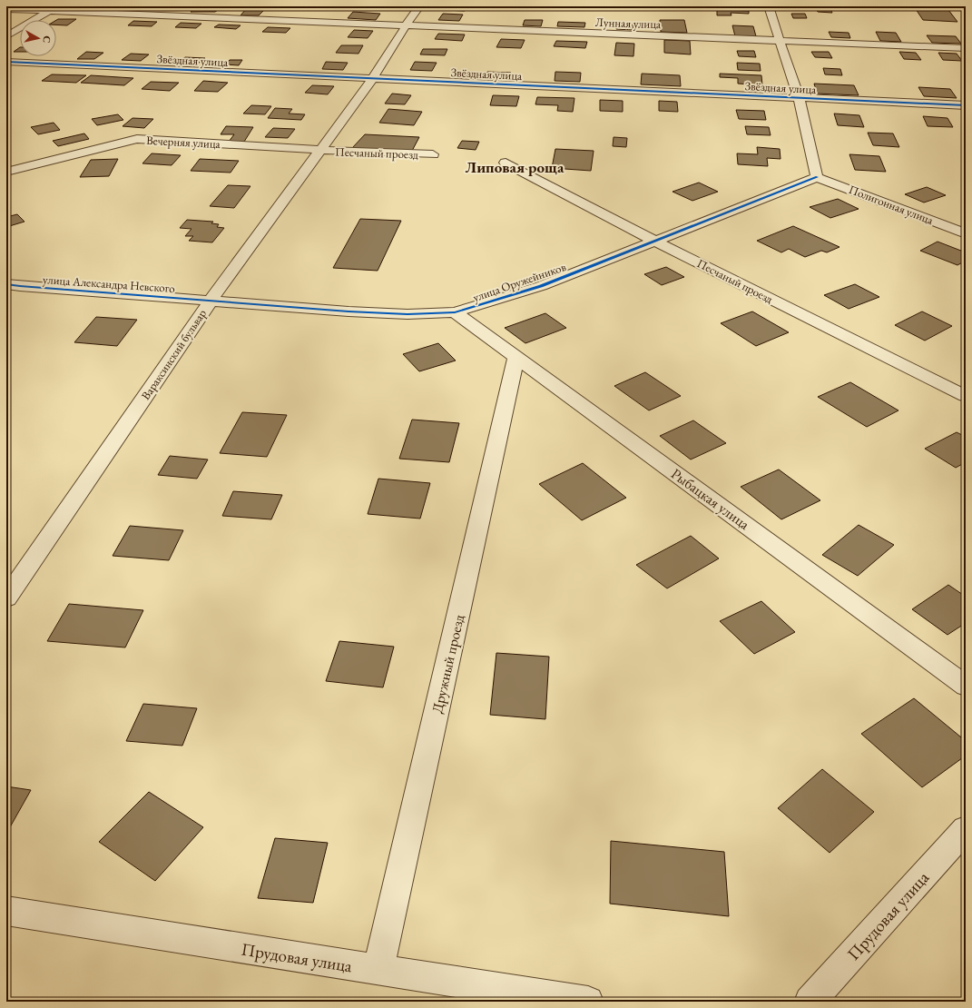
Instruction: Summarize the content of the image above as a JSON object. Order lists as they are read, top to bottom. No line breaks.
{"streets":{"street":["Лунная улица","Звёздная улица","Вечерняя улица","Песчаный проезд","Полигонная улица","улица Оружейников","улица Александра Невского","Вараксинский бульвар","Рыбацкая улица","Дружный проезд","Прудовая улица"]},"crossings":[["Лунная улица","Вараксинский бульвар"],["Звёздная улица","Вараксинский бульвар"],["Вечерняя улица","Песчаный проезд"],["Вечерняя улица","Вараксинский бульвар"],["Песчаный проезд","улица Оружейников"],["Песчаный проезд","Вараксинский бульвар"],["Полигонная улица","улица Оружейников"],["улица Оружейников","улица Александра Невского"],["улица Оружейников","Вараксинский бульвар"],["улица Оружейников","Рыбацкая улица"],["улица Александра Невского","Вараксинский бульвар"],["Рыбацкая улица","Дружный проезд"],["Дружный проезд","Прудовая улица"]],"districts":["Липовая роща"],"north":"right"}
